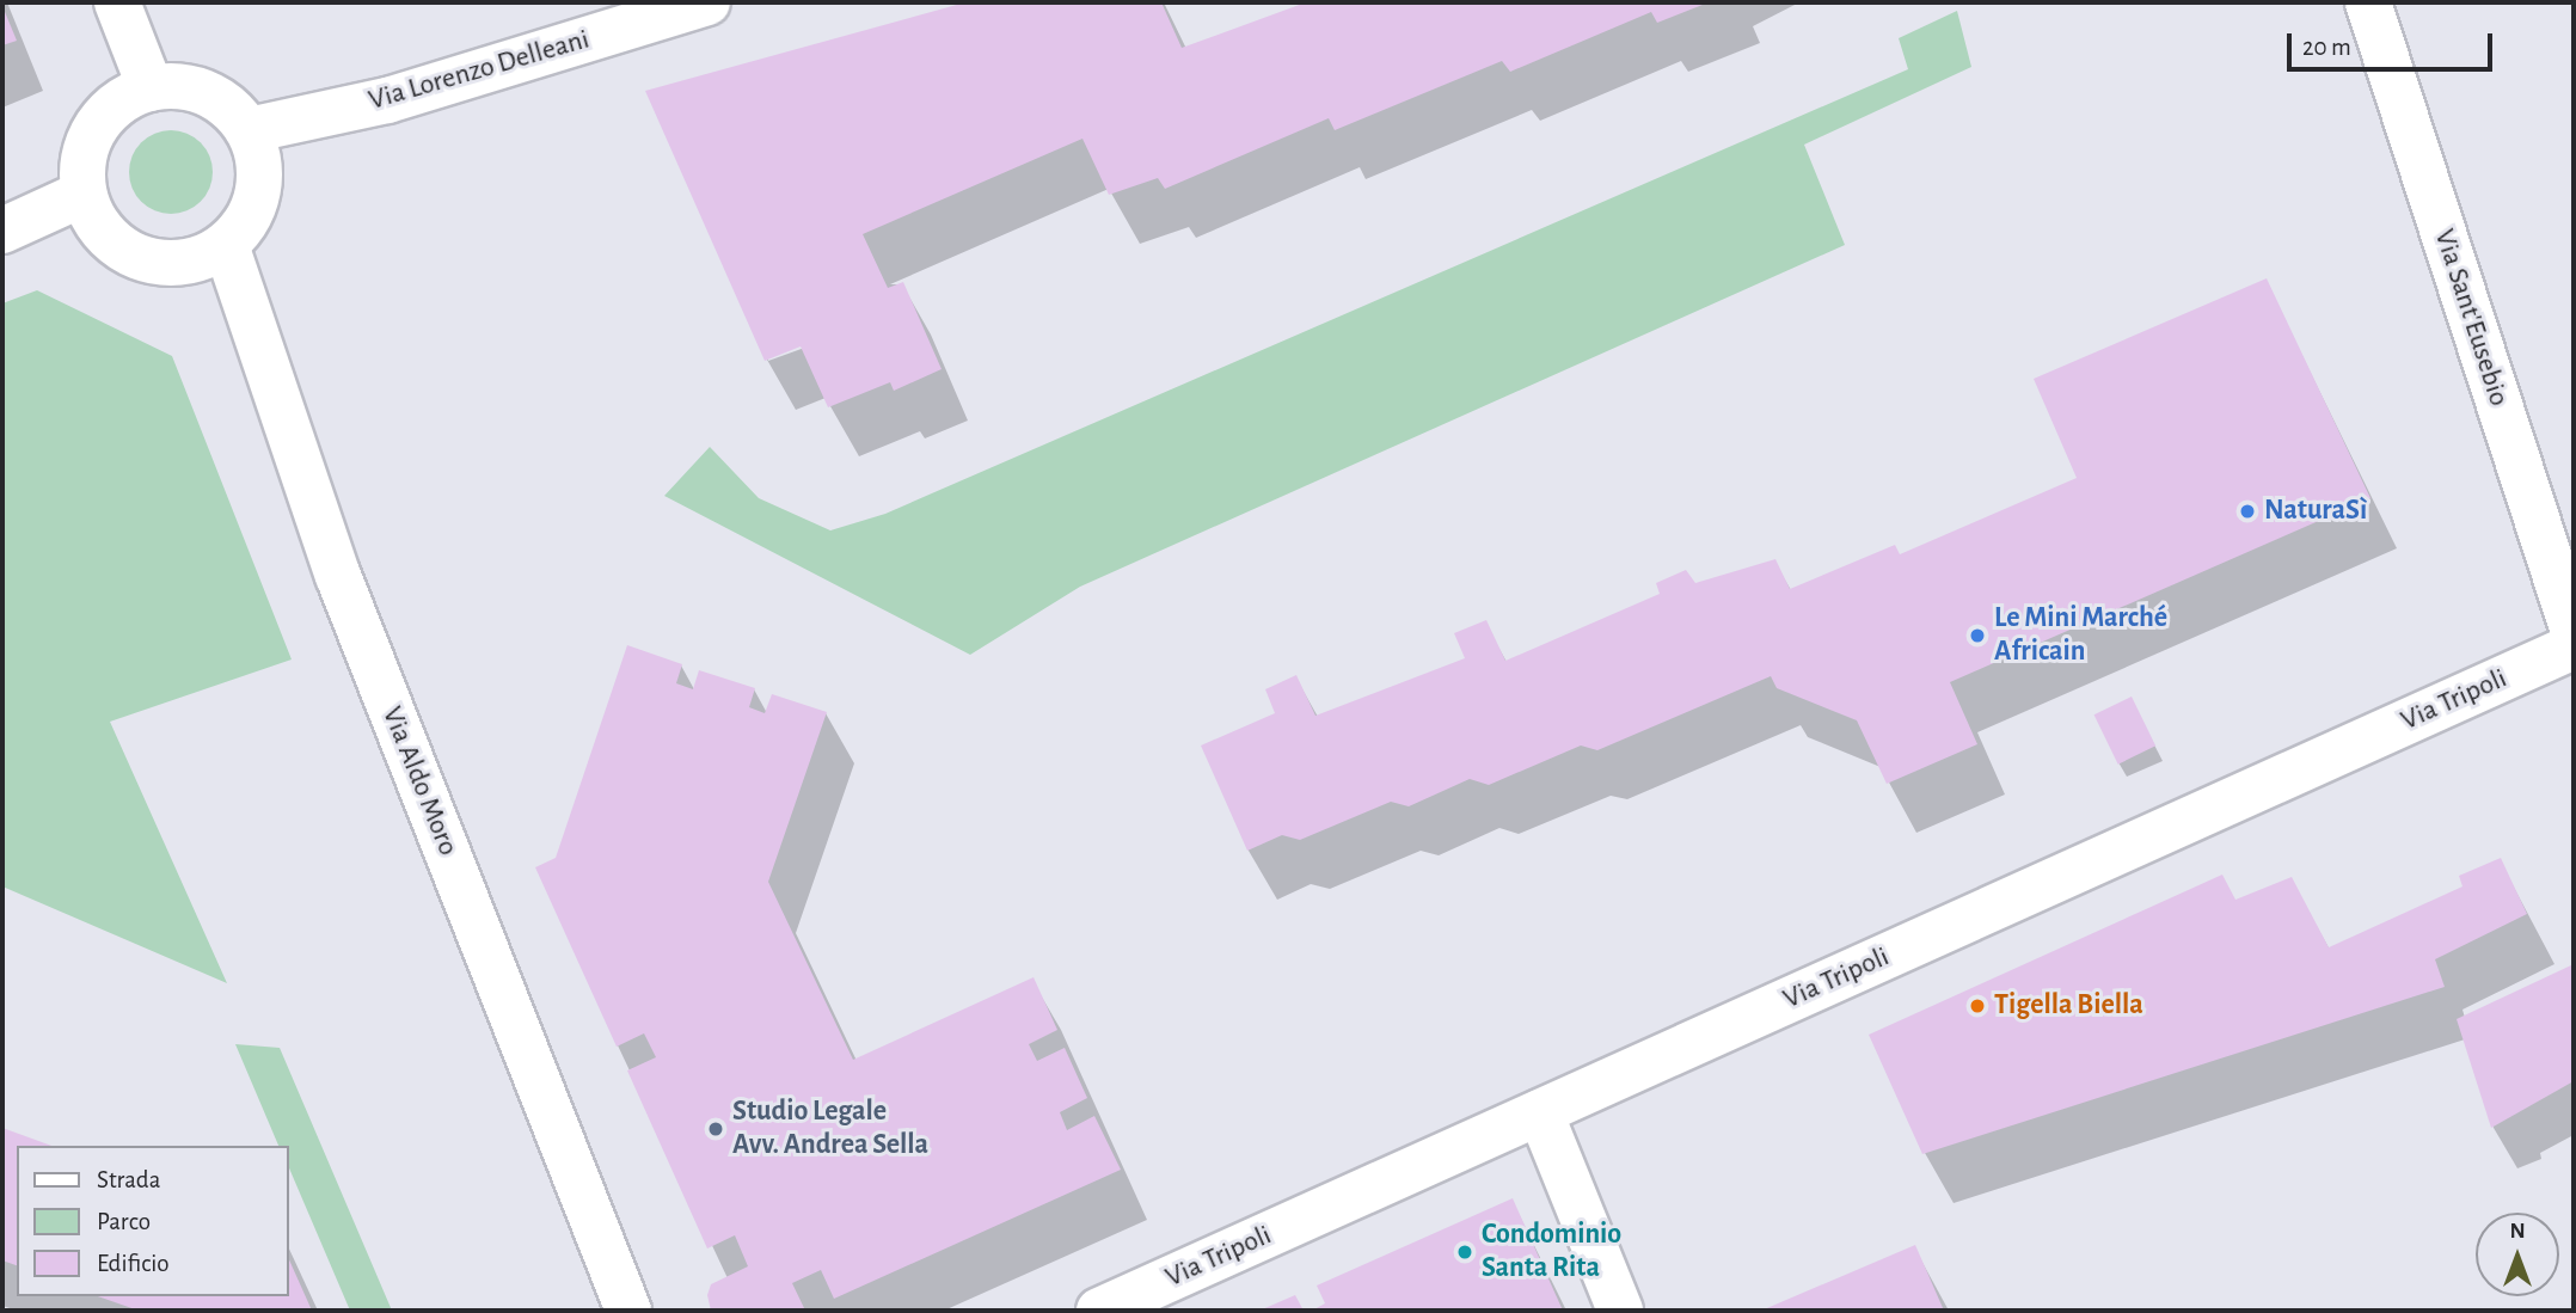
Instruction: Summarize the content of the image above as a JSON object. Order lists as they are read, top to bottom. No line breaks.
{"streets":{"street":["Via Lorenzo Delleani","Via Sant'Eusebio","Via Tripoli","Via Aldo Moro"]},"crossings":[["Via Lorenzo Delleani","Via Aldo Moro"]],"places":["NaturaSì","Le Mini Marché Africain","Tigella Biella","Studio Legale Avv. Andrea Sella","Condominio Santa Rita"],"legend":["Strada","Parco","Edificio"],"scale_bar":"20 m","north":"top"}
